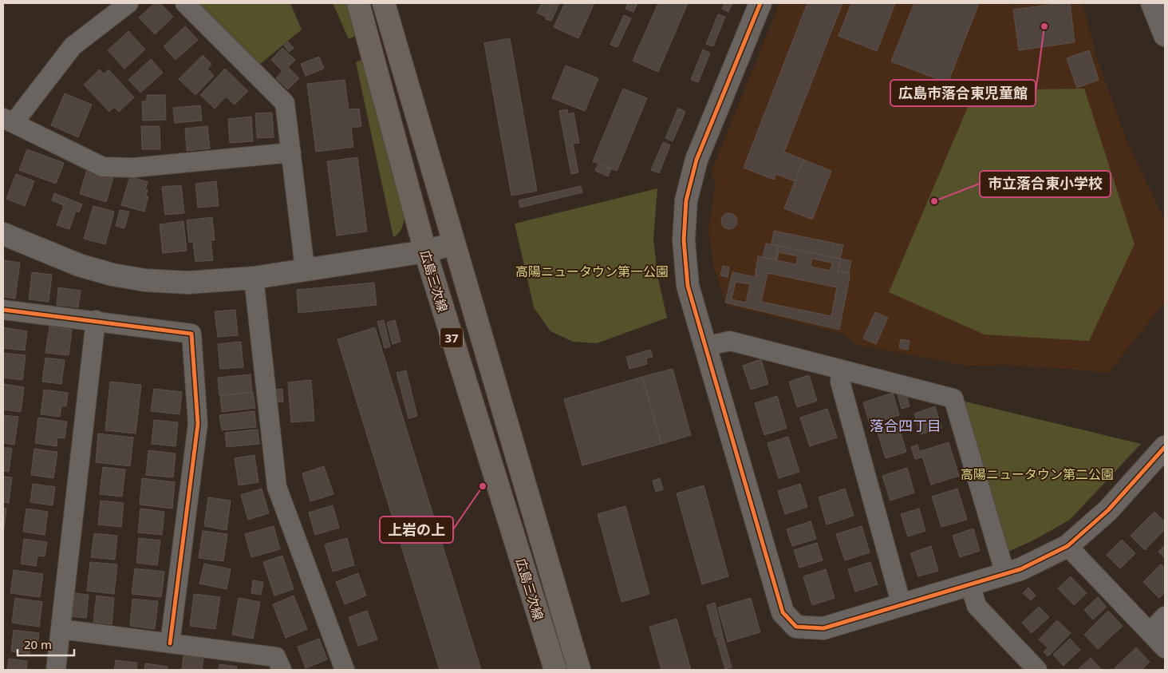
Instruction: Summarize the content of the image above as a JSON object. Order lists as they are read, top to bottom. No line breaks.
{"streets":{"main road":["広島三次線","37"]},"districts":["落合四丁目"],"parks":["高陽ニュータウン第一公園","高陽ニュータウン第二公園"],"places":["広島市落合東児童館","市立落合東小学校","上岩の上"],"scale_bar":"20 m"}
